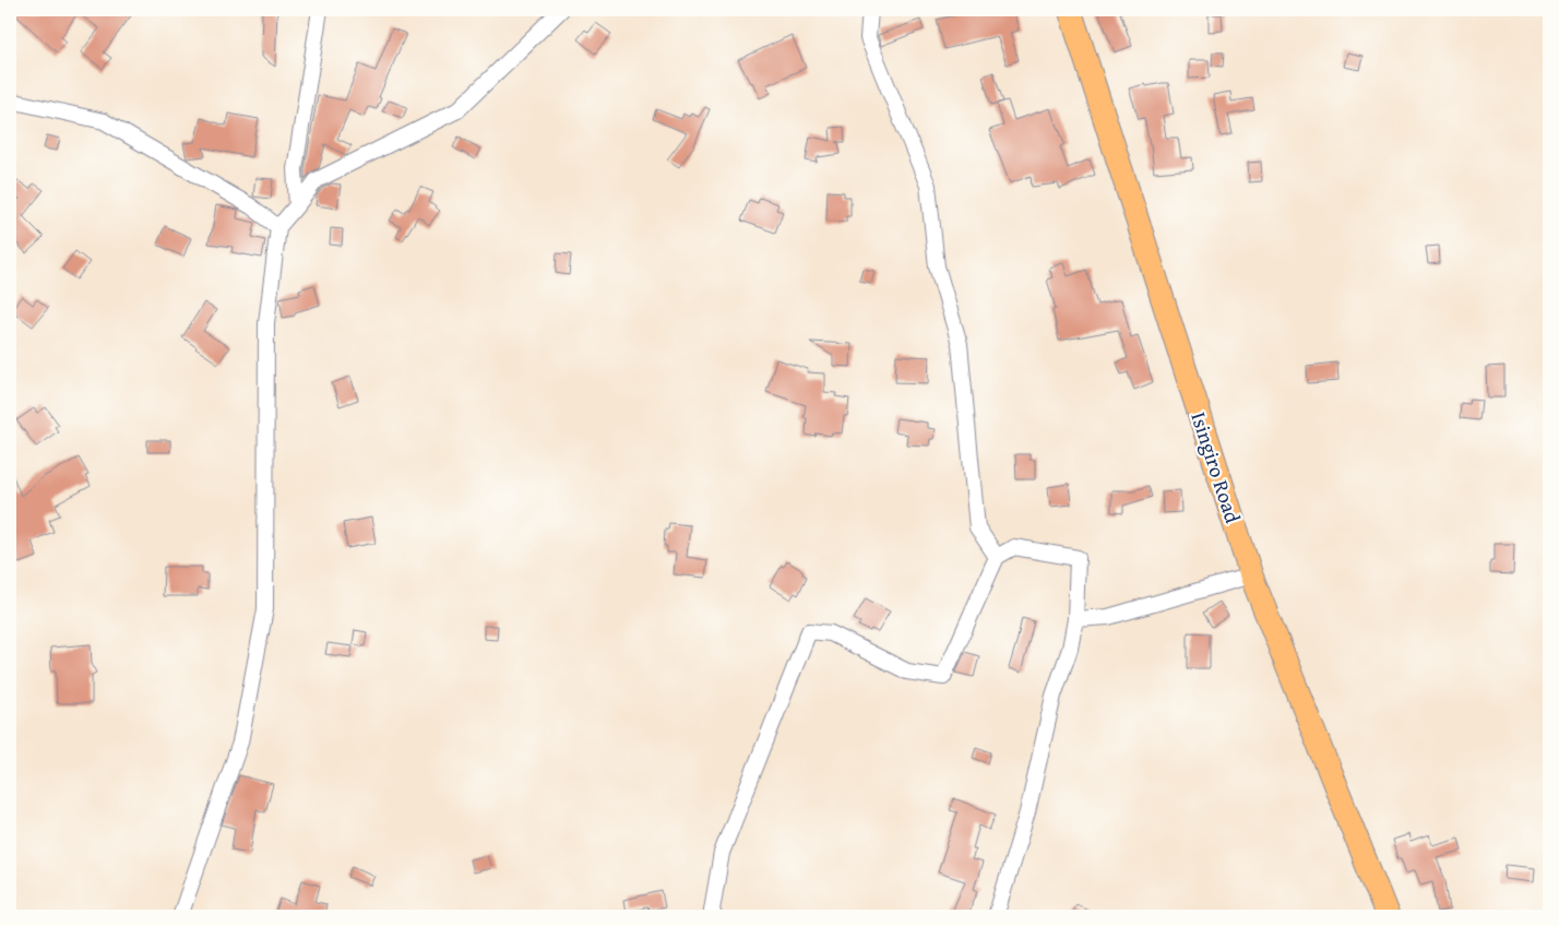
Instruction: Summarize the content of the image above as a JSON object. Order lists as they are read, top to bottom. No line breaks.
{"streets":{"main road":["Isingiro Road"]}}
